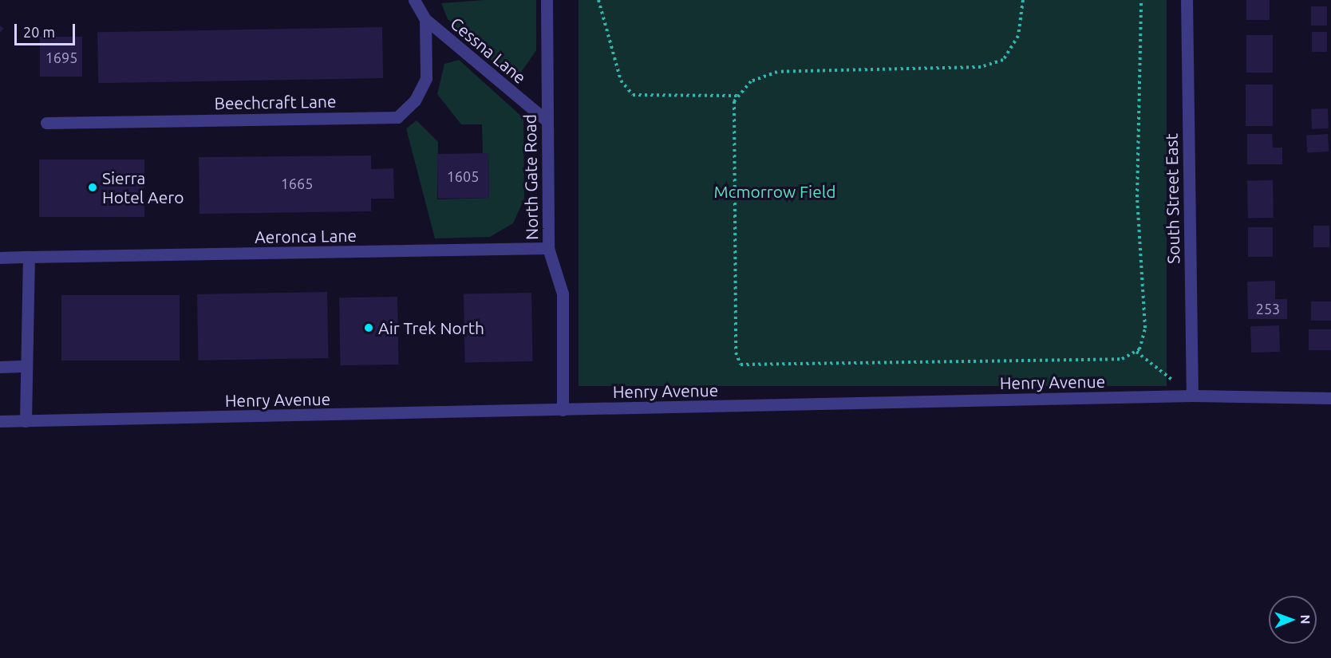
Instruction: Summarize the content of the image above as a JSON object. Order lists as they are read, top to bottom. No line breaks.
{"streets":{"street":["Cessna Lane","Beechcraft Lane","North Gate Road","South Street East","Aeronca Lane","Henry Avenue"]},"crossings":[["Cessna Lane","Beechcraft Lane"],["Cessna Lane","North Gate Road"],["North Gate Road","Aeronca Lane"],["North Gate Road","Henry Avenue"],["South Street East","Henry Avenue"]],"parks":["Mcmorrow Field"],"places":["Sierra Hotel Aero","Air Trek North"],"house_numbers":["1695","1605","1665","253"],"scale_bar":"20 m","north":"right"}
